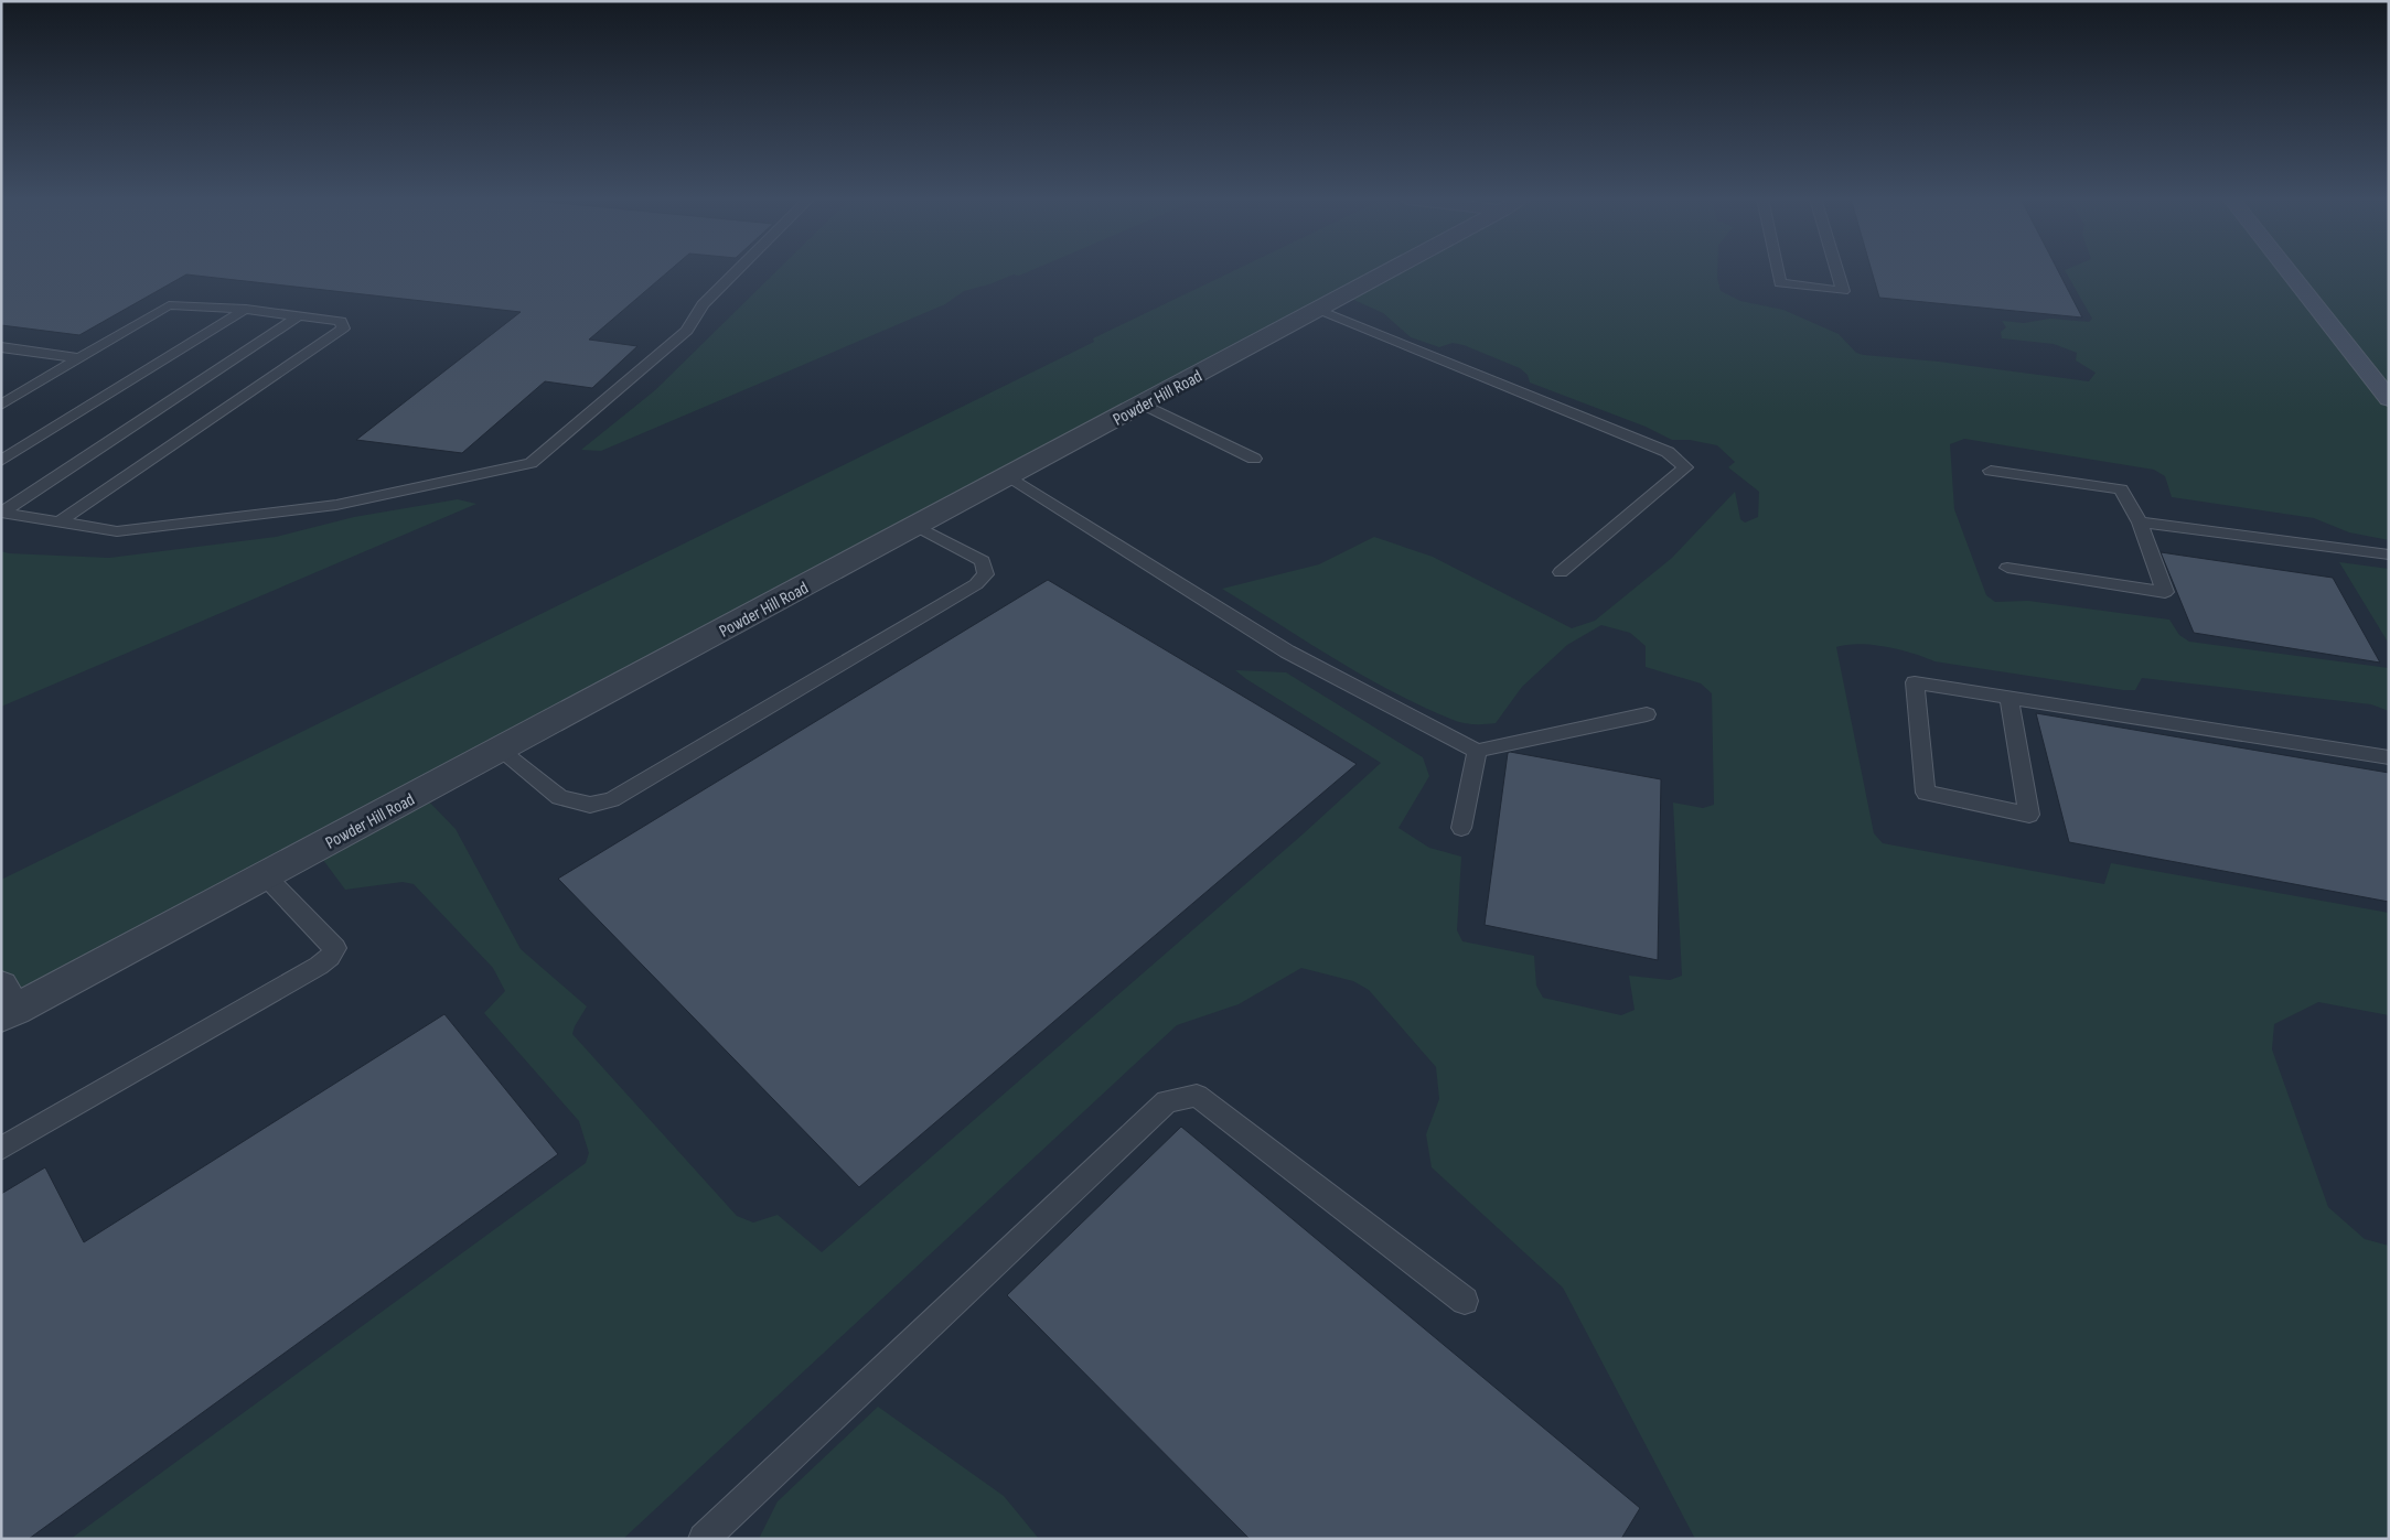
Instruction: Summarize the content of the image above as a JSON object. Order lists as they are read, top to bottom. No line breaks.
{"streets":{"street":["Powder Hill Road"]}}
